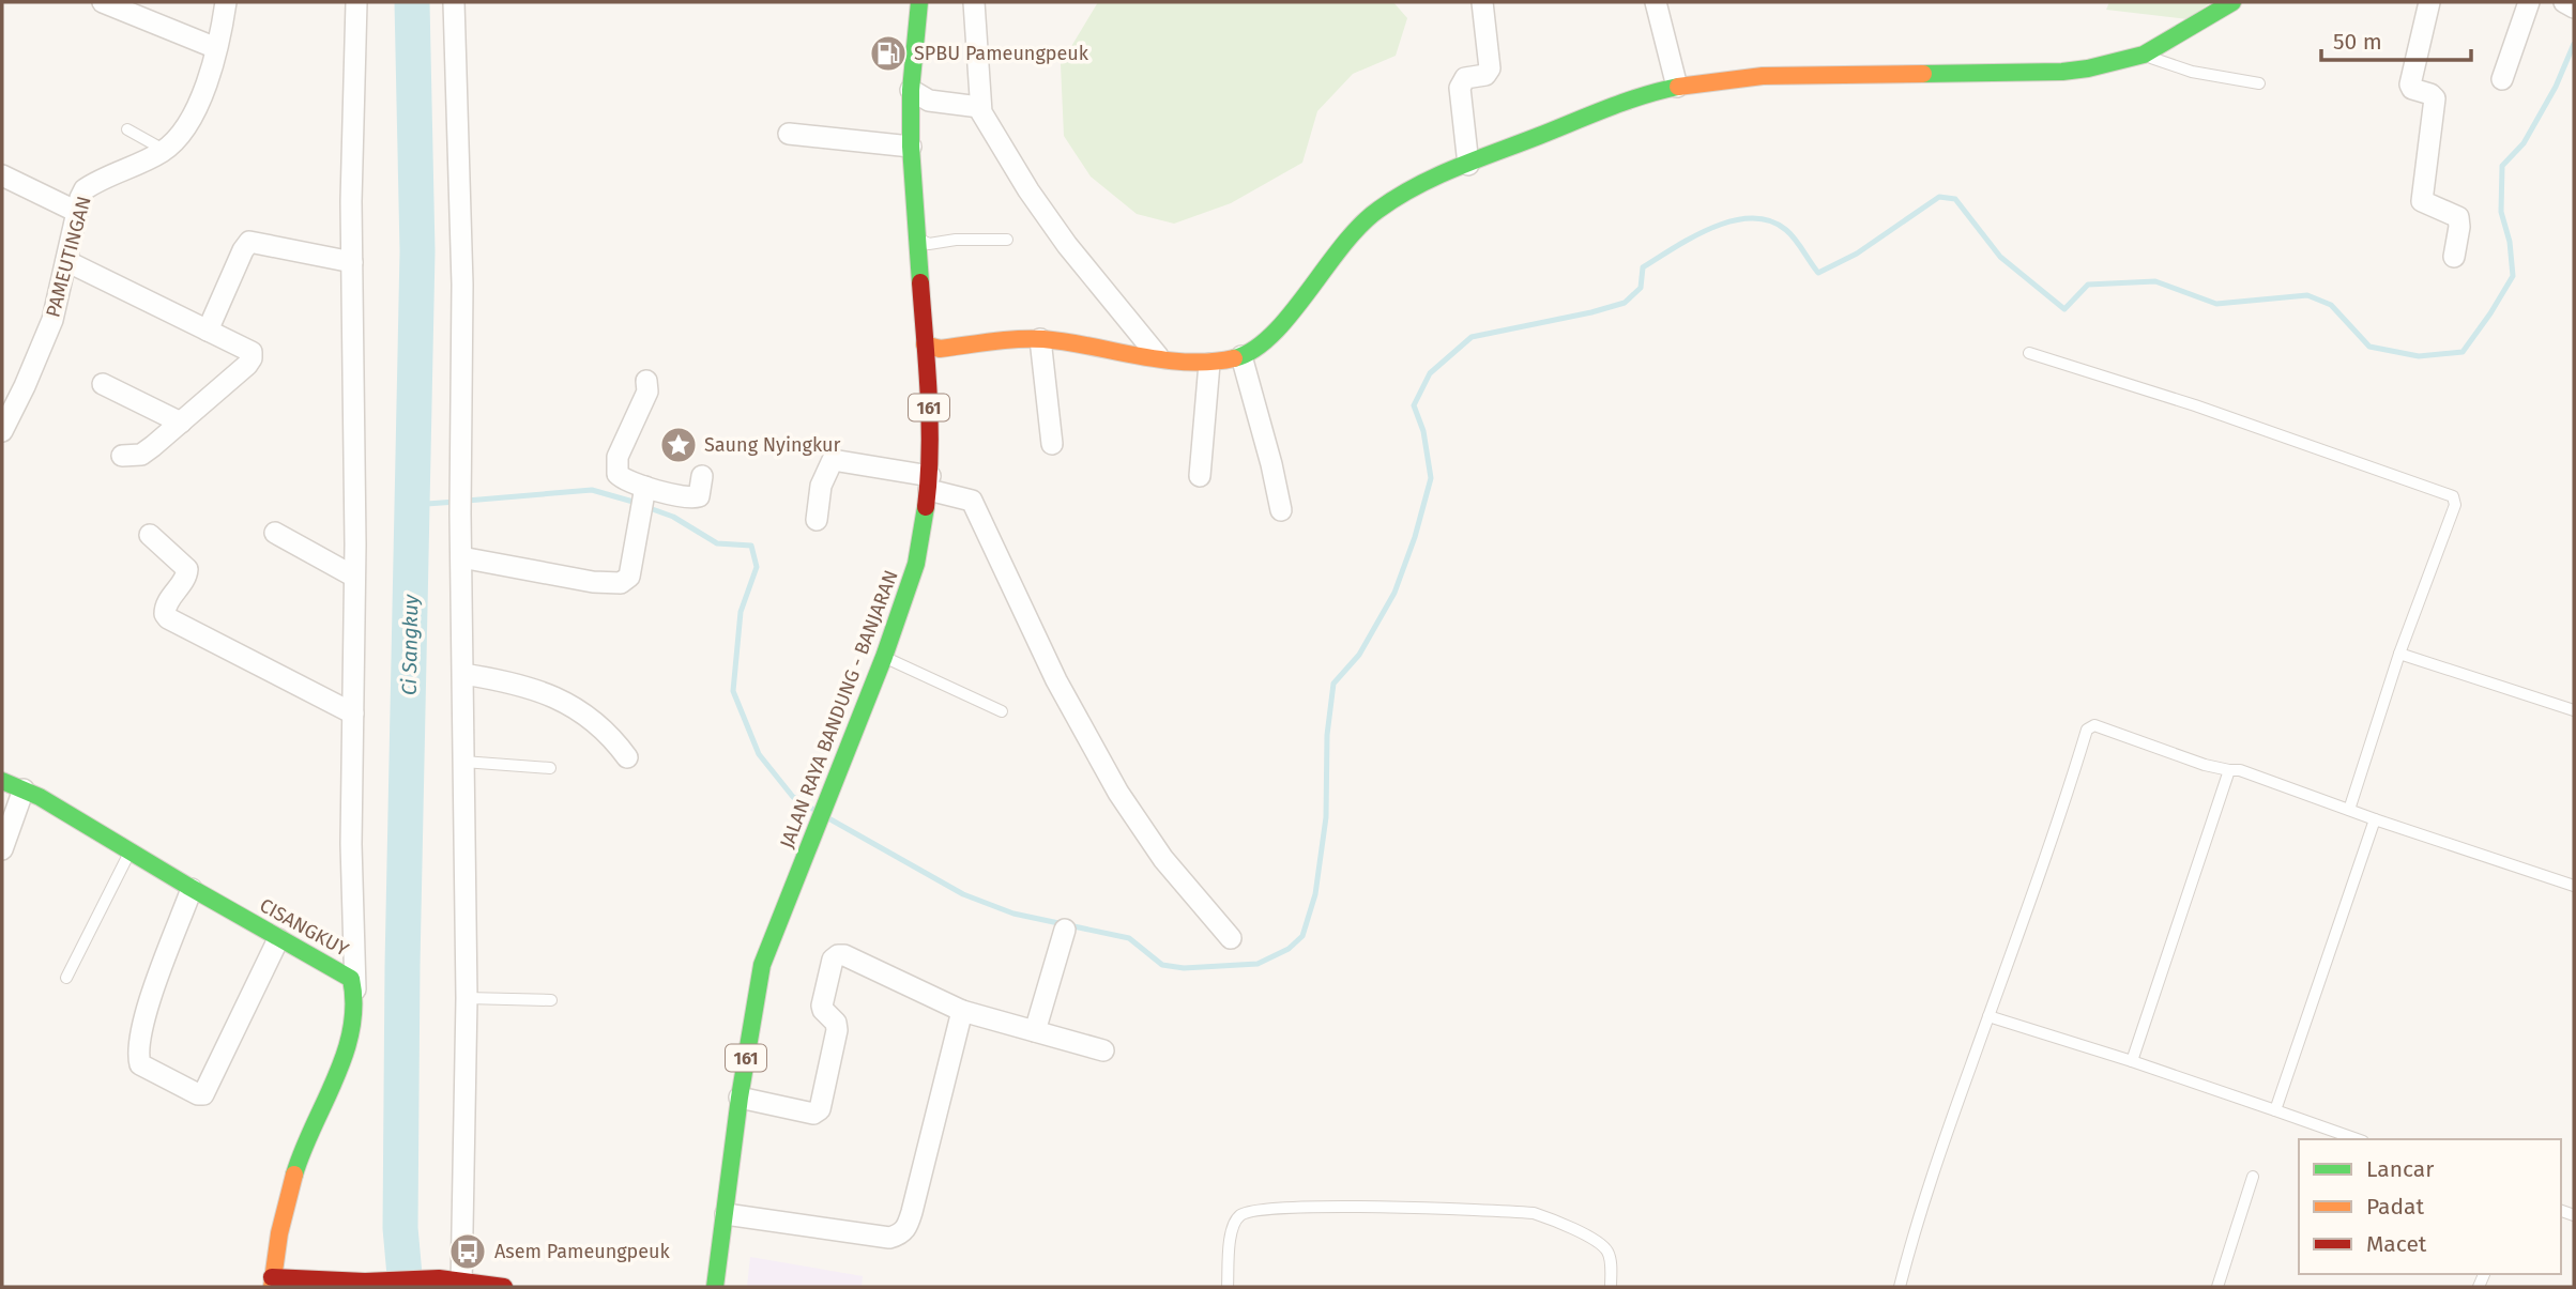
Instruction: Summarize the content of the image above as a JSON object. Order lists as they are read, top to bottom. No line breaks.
{"streets":{"street":["PAMEUTINGAN","161","JALAN RAYA BANDUNG - BANJARAN","CISANGKUY"]},"water":["Ci Sangkuy"],"places":{"fuel station":["SPBU Pameungpeuk"],"place":["Saung Nyingkur"],"bus stop":["Asem Pameungpeuk"]},"legend":["Lancar","Padat","Macet"],"scale_bar":"50 m"}
